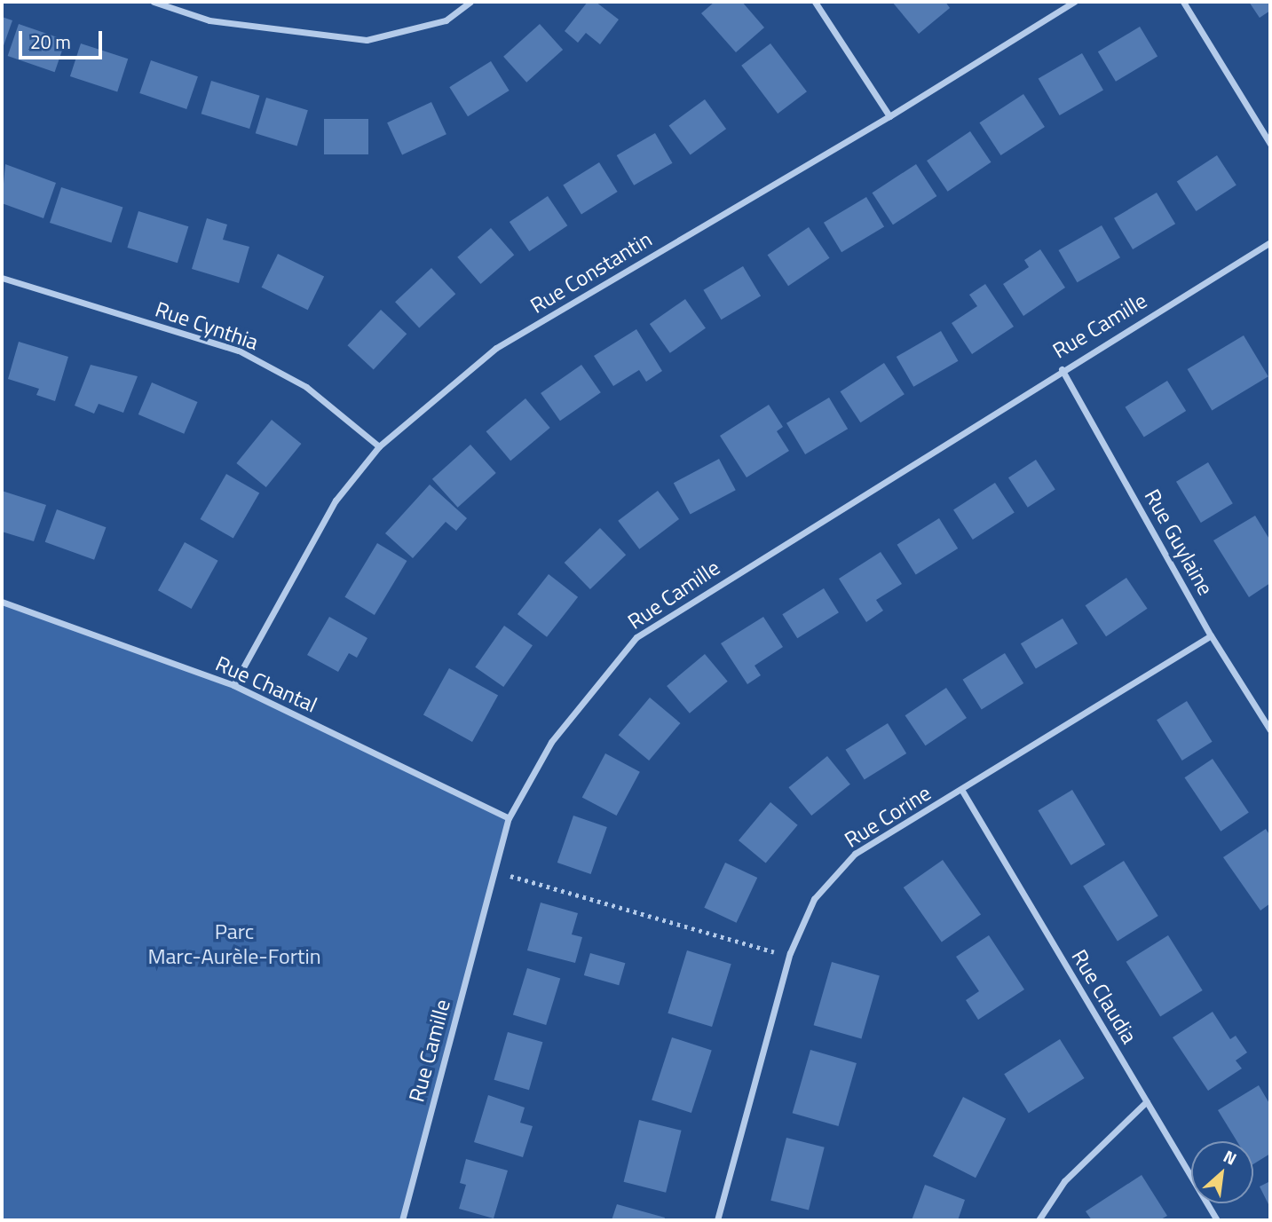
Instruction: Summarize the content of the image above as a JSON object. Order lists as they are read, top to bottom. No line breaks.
{"streets":{"street":["Rue Constantin","Rue Cynthia","Rue Camille","Rue Guylaine","Rue Chantal","Rue Corine","Rue Claudia"]},"crossings":[["Rue Constantin","Rue Cynthia"],["Rue Constantin","Rue Chantal"],["Rue Camille","Rue Guylaine"],["Rue Camille","Rue Chantal"],["Rue Guylaine","Rue Corine"],["Rue Corine","Rue Claudia"]],"parks":["Parc Marc-Aurèle-Fortin"],"scale_bar":"20 m","north":"top right"}
